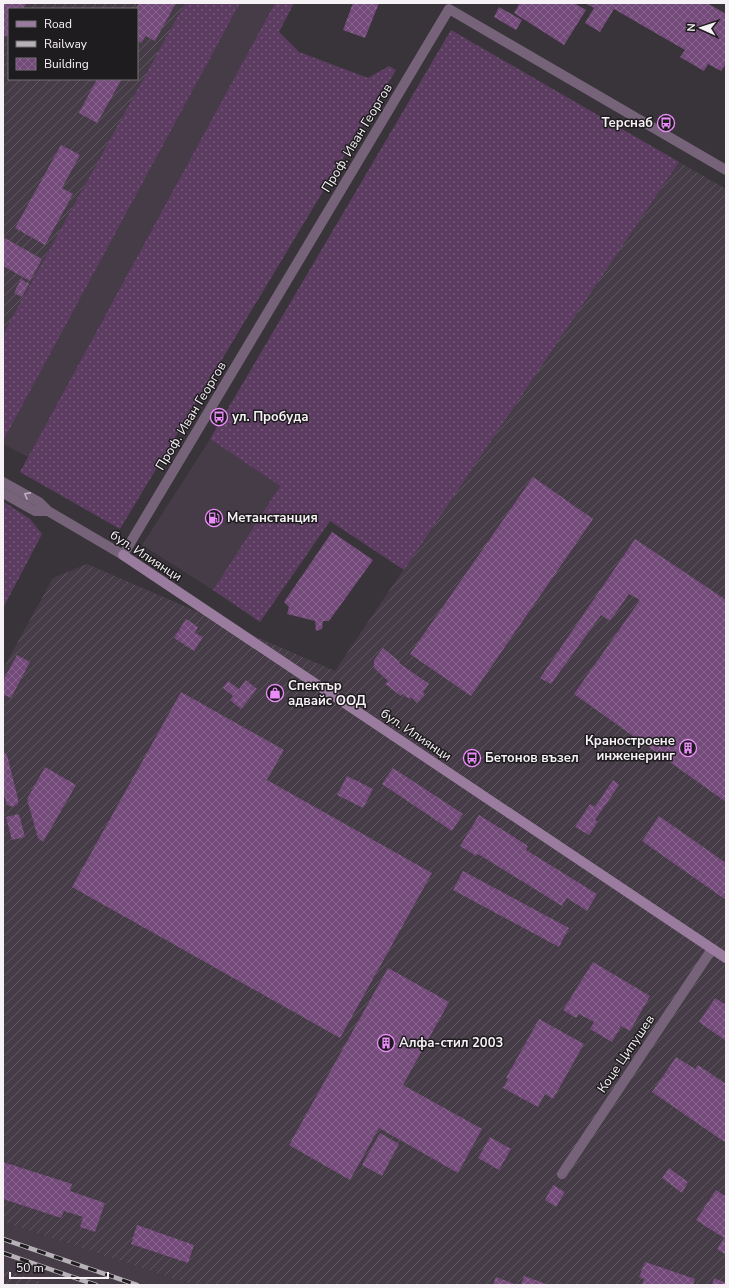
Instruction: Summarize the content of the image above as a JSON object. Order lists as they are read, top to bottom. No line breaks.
{"streets":{"street":["Проф. Иван Георгов","бул. Илиянци","Коце Ципушев"]},"crossings":[["Проф. Иван Георгов","бул. Илиянци"],["бул. Илиянци","Коце Ципушев"]],"places":{"bus stop":["Терснаб","ул. Пробуда","Бетонов възел"],"fuel station":["Метанстанция"],"shop":["Спектър адвайс ООД"],"building":["Краностроене инженеринг","Алфа-стил 2003"]},"legend":["Road","Railway","Building"],"scale_bar":"50 m","north":"left"}
